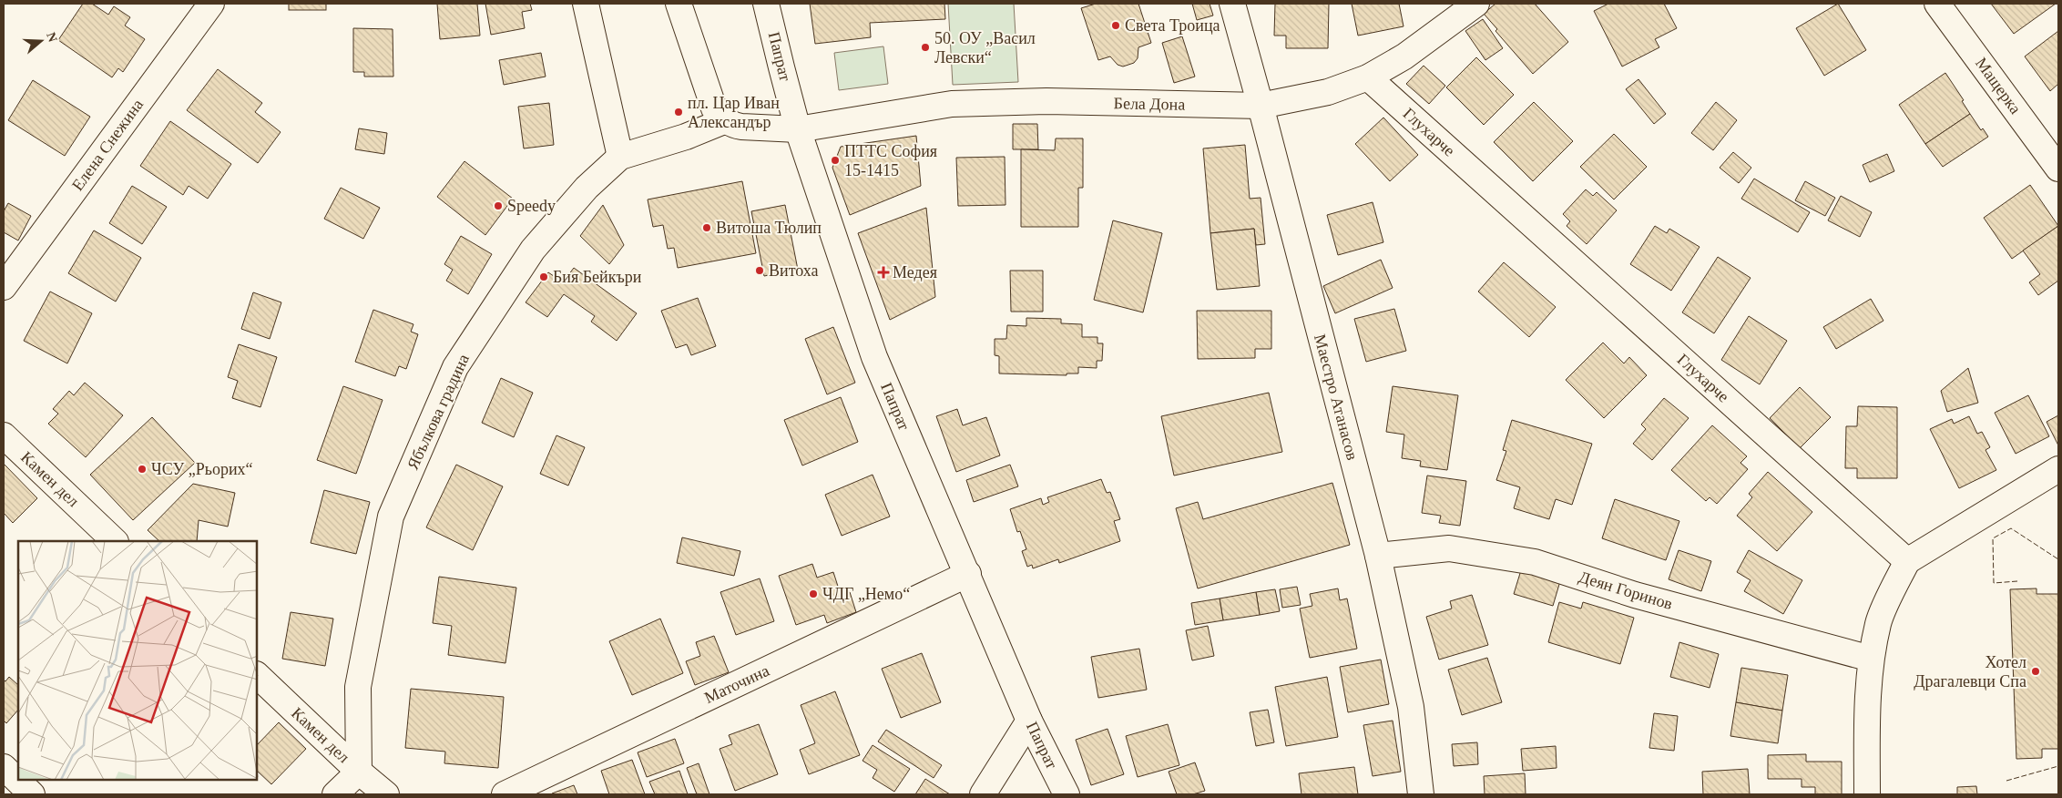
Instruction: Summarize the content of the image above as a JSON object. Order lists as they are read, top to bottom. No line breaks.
{"streets":{"street":["Папрат","Мащерка","Бела Дона","Глухарче","Елена Снежина","Маестро Атанасов","Ябълкова градина","Камен дел","Деян Горинов","Маточина"]},"crossings":[["Папрат","Бела Дона"],["Папрат","Маточина"],["Бела Дона","Глухарче"],["Бела Дона","Маестро Атанасов"],["Бела Дона","Ябълкова градина"],["Маестро Атанасов","Деян Горинов"],["Ябълкова градина","Камен дел"]],"places":{"other":["Света Троица","50. ОУ „Васил Левски“","пл. Цар Иван Александър","ПТТС София 15-1415","Speedy","Витоша Тюлип","Витоха","Бия Бейкъри","ЧСУ „Рьорих“","ЧДГ „Немо“","Хотел Драгалевци Спа"],"health":["Медея"]},"north":"right"}
